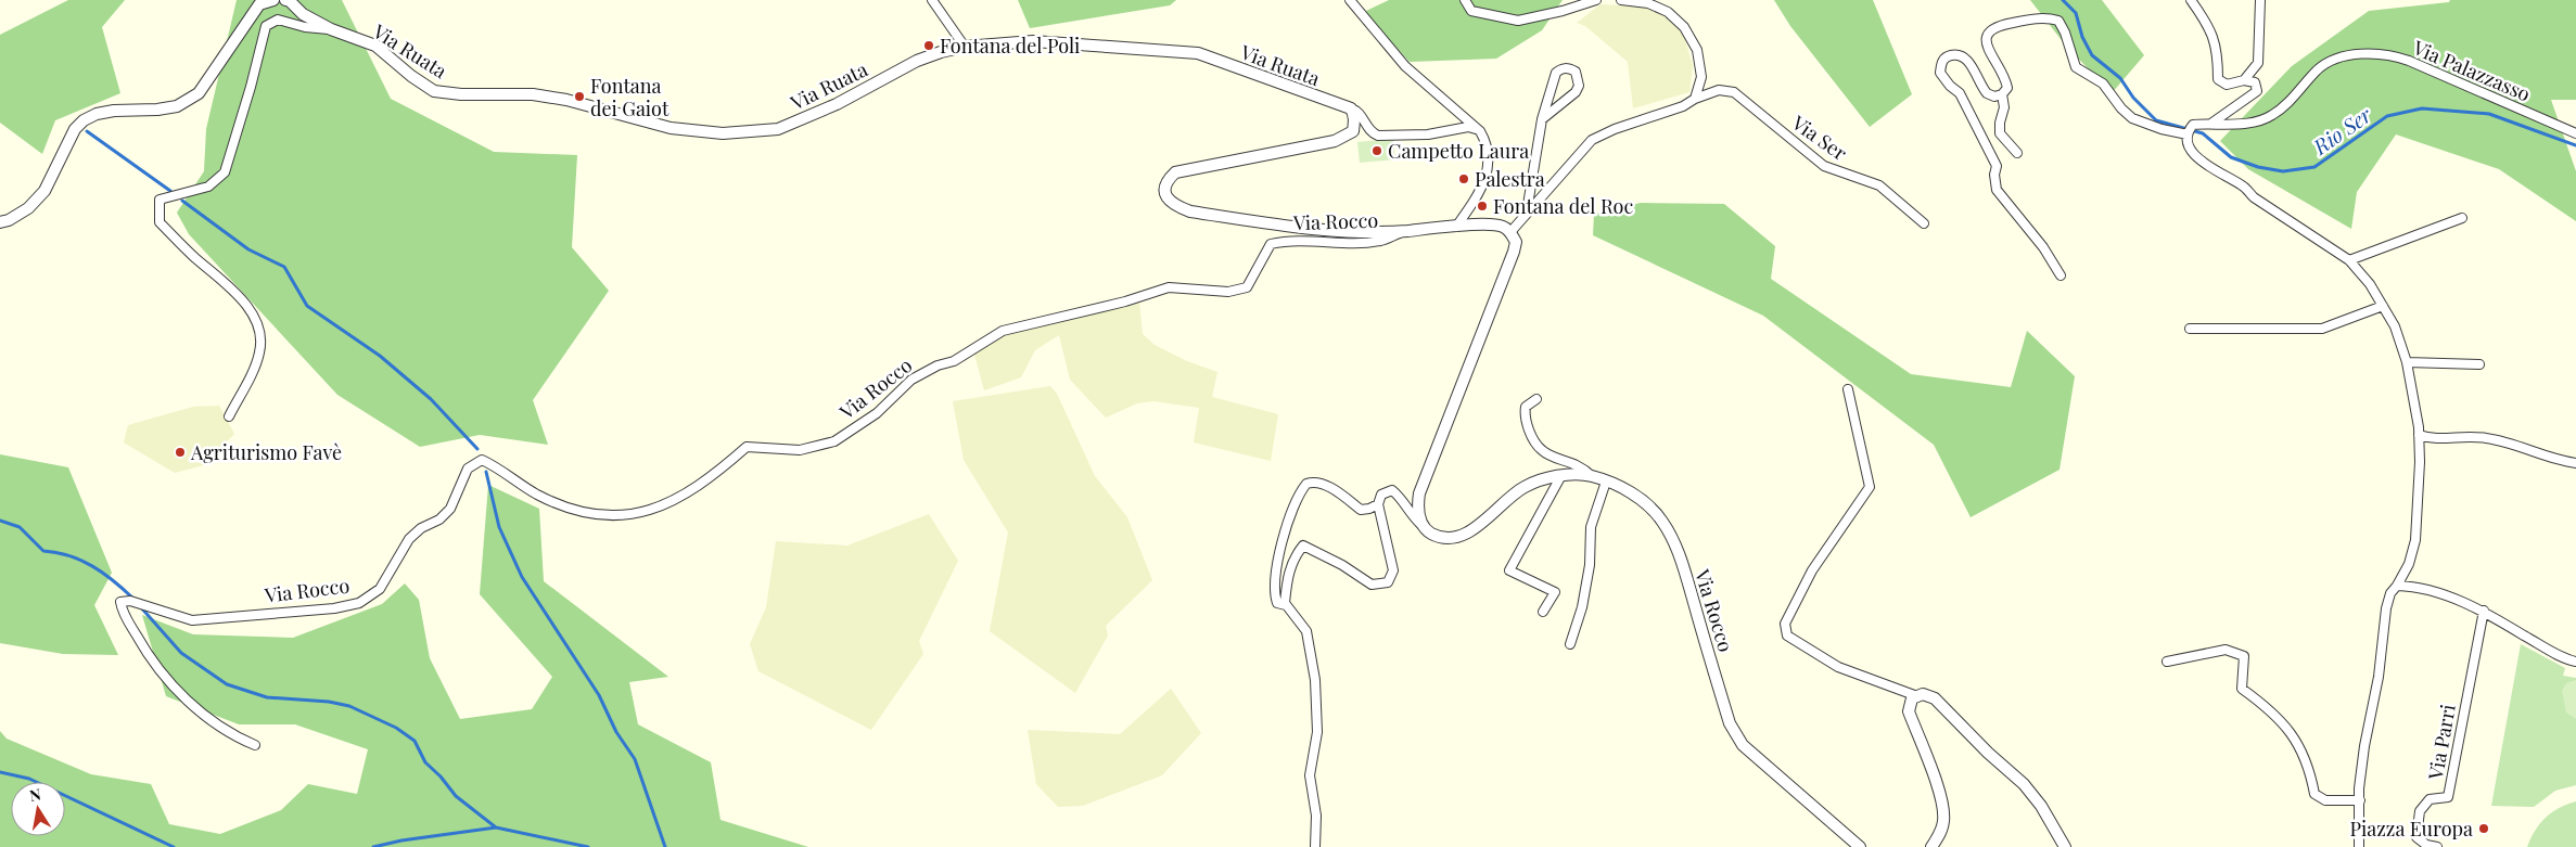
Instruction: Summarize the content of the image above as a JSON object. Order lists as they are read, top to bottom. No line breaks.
{"streets":{"street":["Via Ruata","Via Palazzasso","Via Ser","Via Rocco","Via Parri"]},"crossings":[["Via Ruata","Via Rocco"],["Via Ser","Via Rocco"]],"water":["Rio Ser"],"places":["Fontana del Poli","Fontana dei Gaiot","Campetto Laura","Palestra","Fontana del Roc","Agriturismo Favè","Piazza Europa"],"north":"top"}
